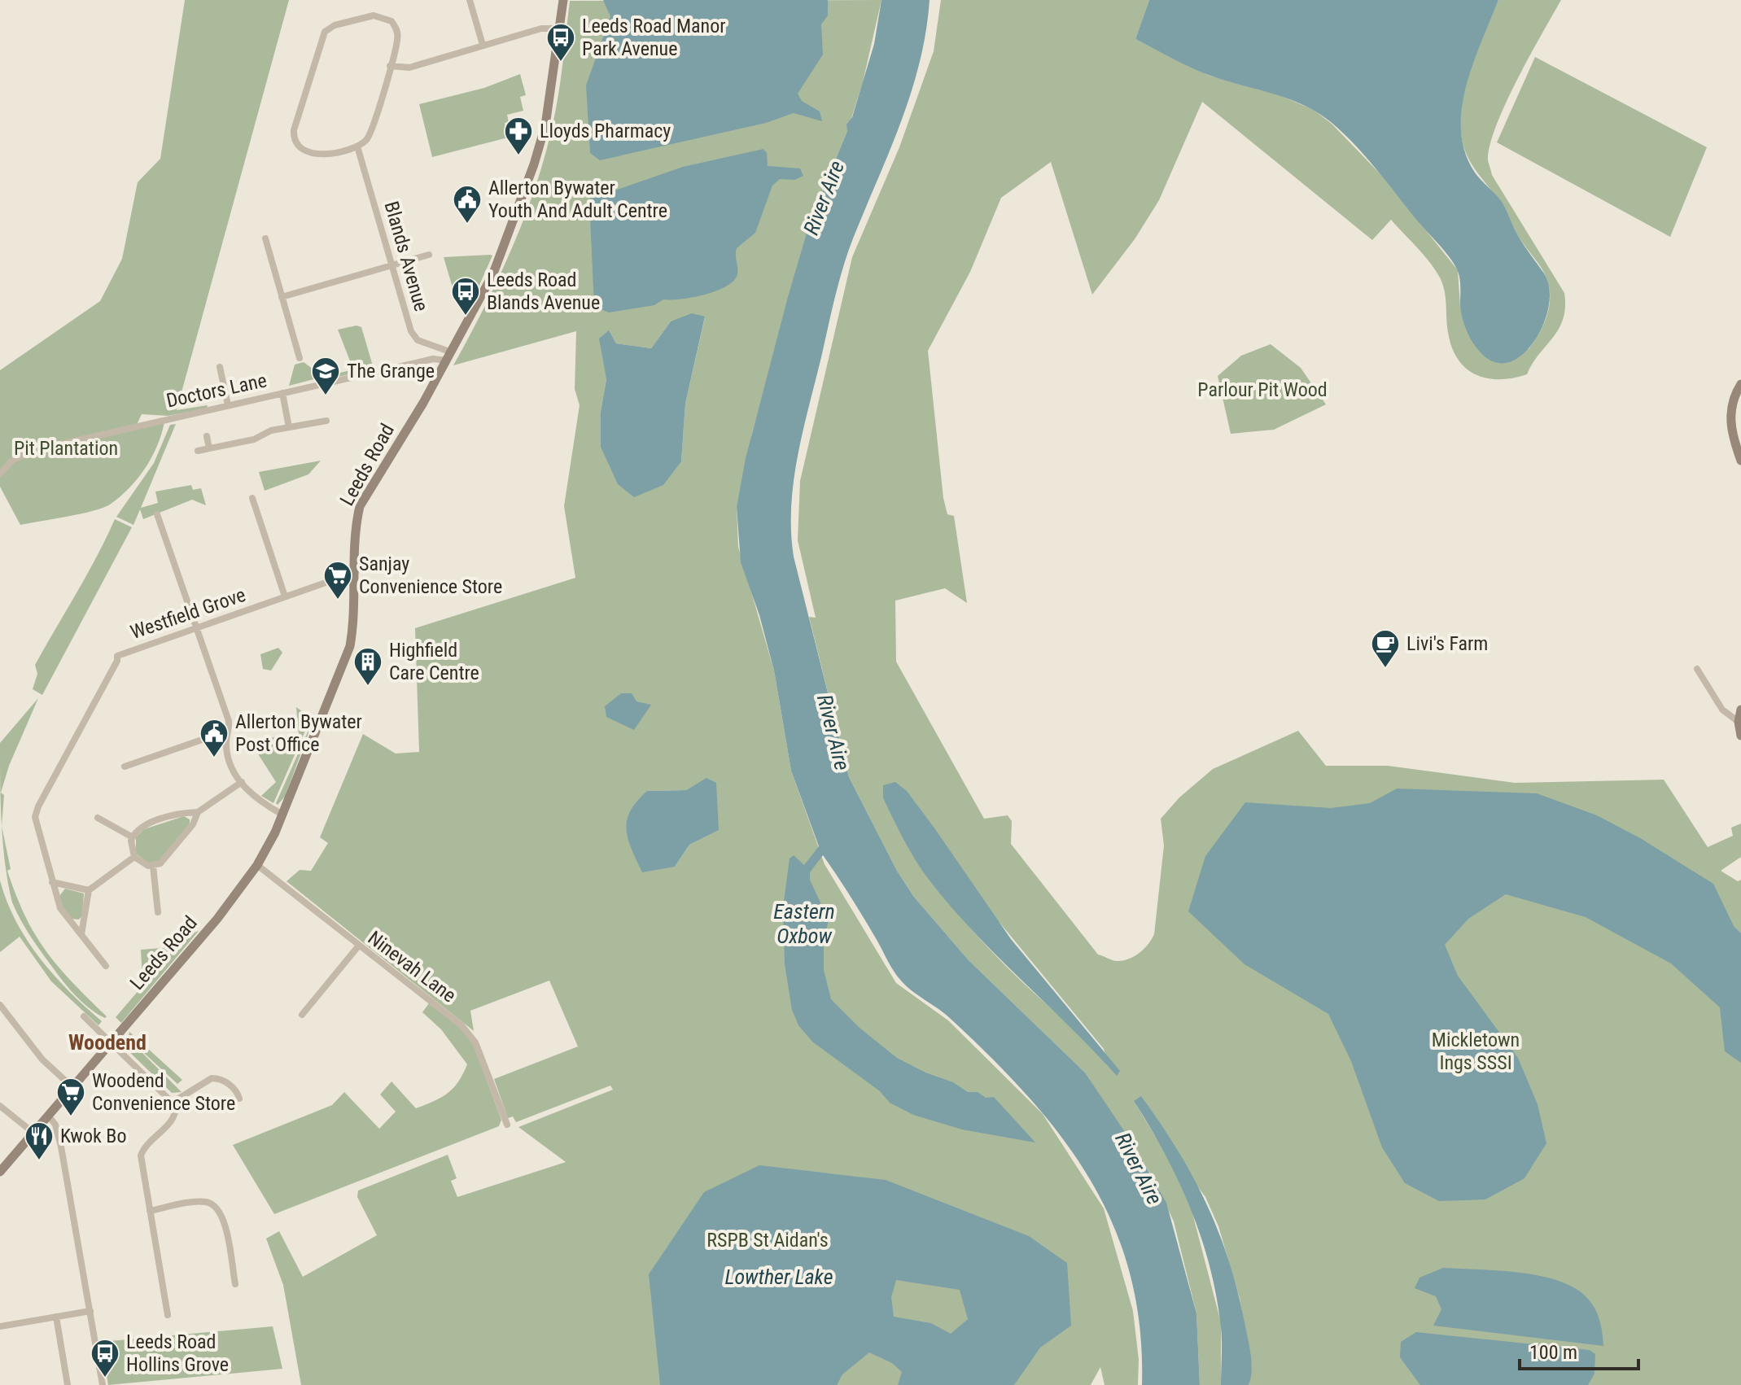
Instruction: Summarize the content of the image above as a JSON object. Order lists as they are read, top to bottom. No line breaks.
{"streets":{"street":["Blands Avenue","Doctors Lane","Leeds Road","Westfield Grove","Ninevah Lane"]},"crossings":[["Blands Avenue","Doctors Lane"],["Blands Avenue","Leeds Road"],["Doctors Lane","Leeds Road"],["Leeds Road","Westfield Grove"],["Leeds Road","Ninevah Lane"]],"districts":["Woodend"],"water":["River Aire","Eastern Oxbow","Lowther Lake"],"parks":["Parlour Pit Wood","Pit Plantation","Mickletown Ings SSSI","RSPB St Aidan's"],"places":{"bus stop":["Leeds Road Manor Park Avenue","Leeds Road Blands Avenue","Leeds Road Hollins Grove"],"pharmacy":["Lloyds Pharmacy"],"public building":["Allerton Bywater Youth And Adult Centre","Allerton Bywater Post Office"],"school or university":["The Grange"],"supermarket":["Sanjay Convenience Store","Woodend Convenience Store"],"cafe":["Livi's Farm"],"building":["Highfield Care Centre"],"restaurant":["Kwok Bo"]},"scale_bar":"100 m"}
